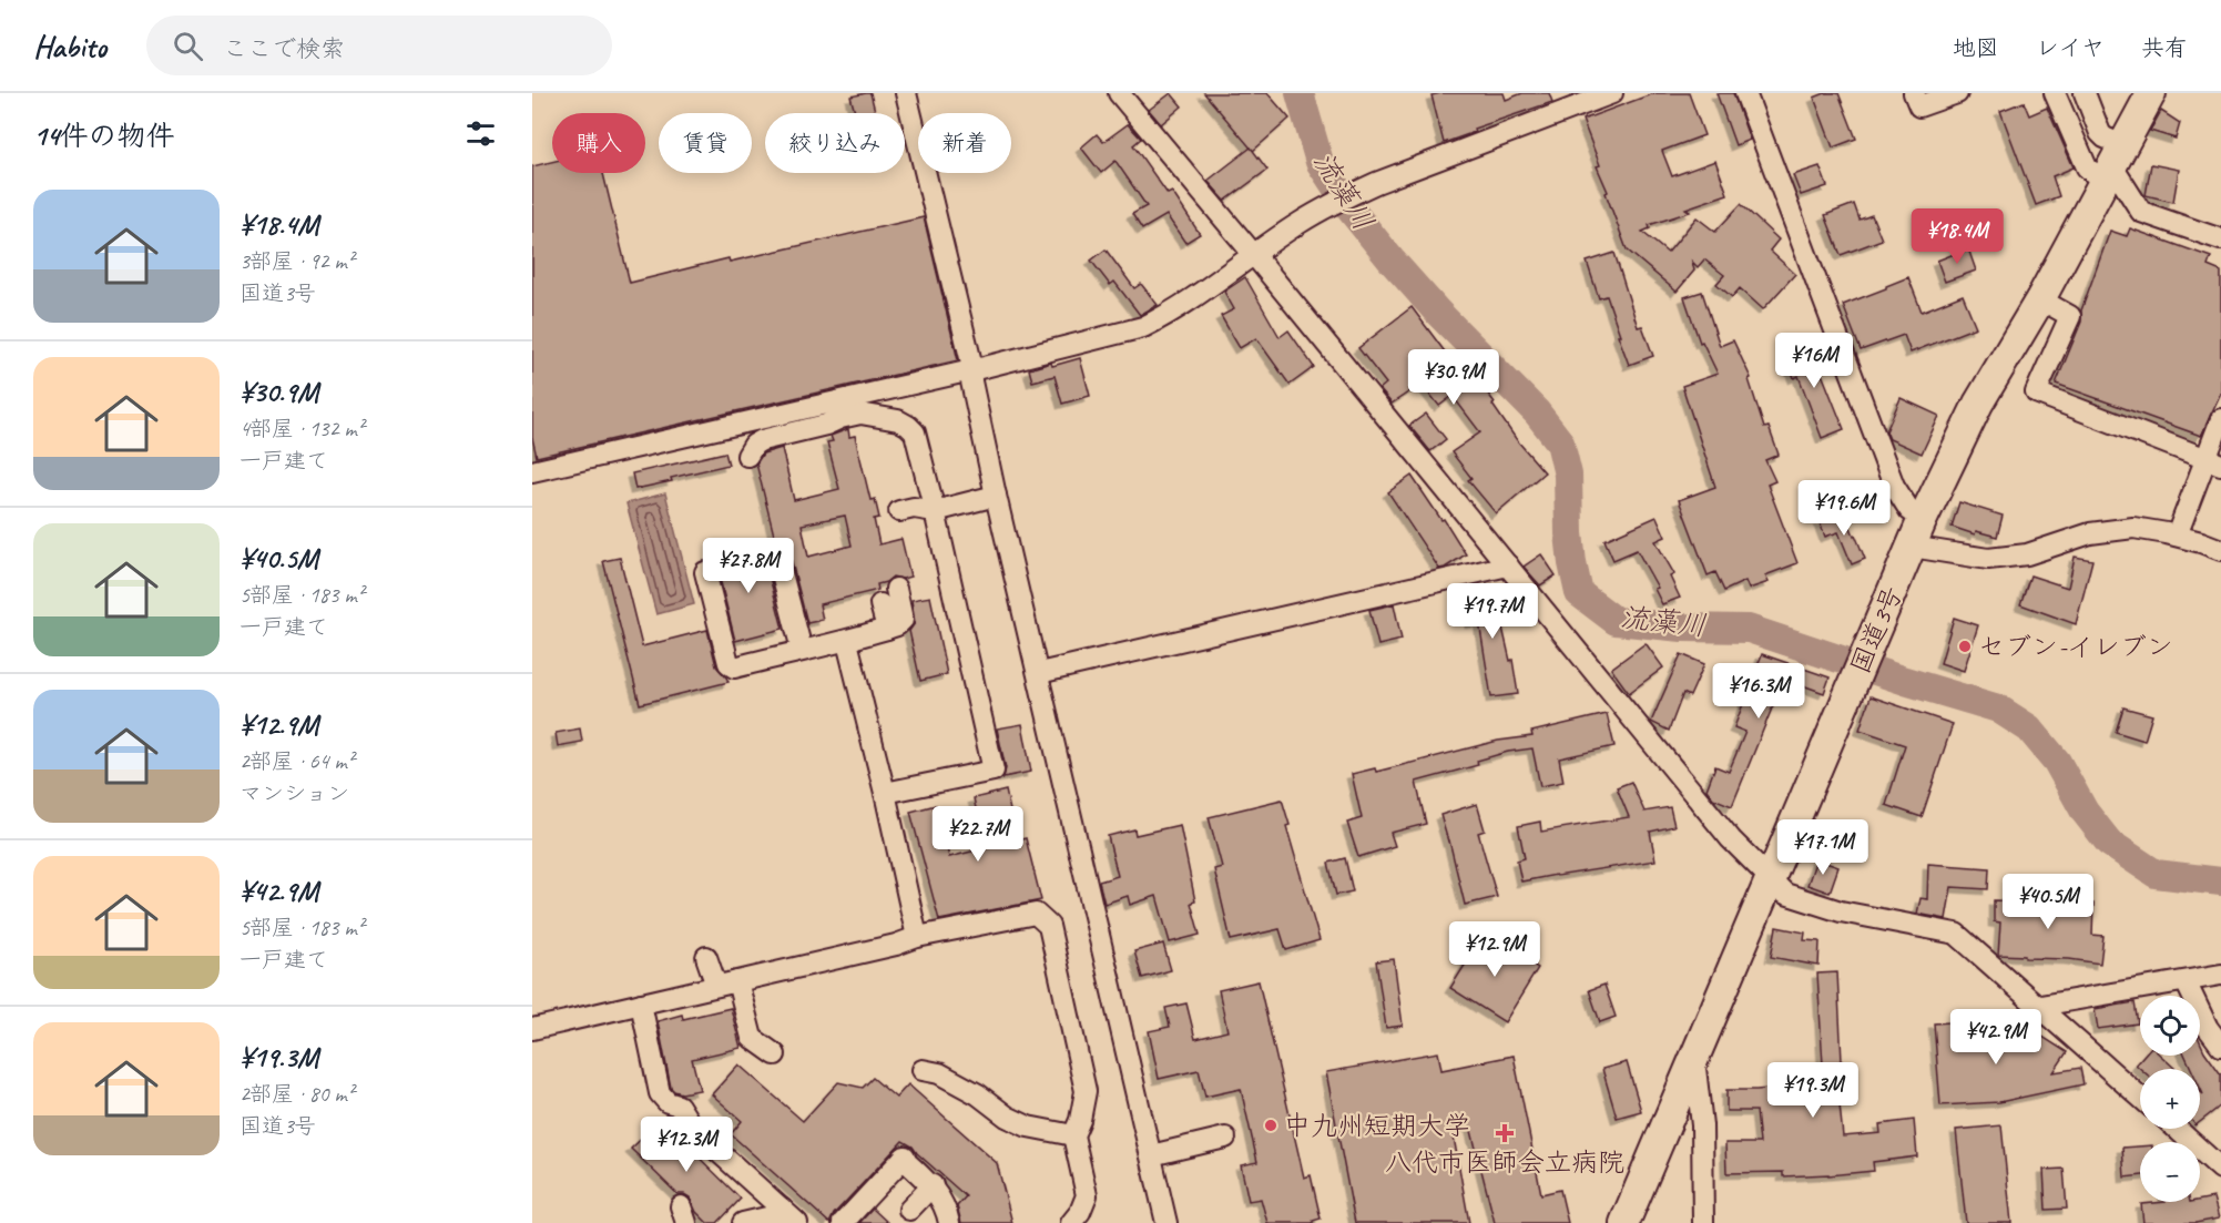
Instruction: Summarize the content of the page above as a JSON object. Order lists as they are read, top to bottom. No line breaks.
{"streets":{"highway":["国道3号"]},"water":["流藻川"],"places":{"other":["セブン-イレブン","中九州短期大学"],"health":["八代市医師会立病院"]},"page":{"header":"Habito","search":"ここで検索","nav":["地図","レイヤ","共有"],"heading":"14件の物件","chip":["購入","賃貸","絞り込み","新着"],"list":[{"name":"¥18.4M","note":"3部屋 · 92 m² · 国道3号"},{"name":"¥30.9M","note":"4部屋 · 132 m² · 一戸建て"},{"name":"¥40.5M","note":"5部屋 · 183 m² · 一戸建て"},{"name":"¥12.9M","note":"2部屋 · 64 m² · マンション"},{"name":"¥42.9M","note":"5部屋 · 183 m² · 一戸建て"},{"name":"¥19.3M","note":"2部屋 · 80 m² · 国道3号"}],"price":["¥18.4M","¥16M","¥30.9M","¥19.6M","¥27.8M","¥19.7M","¥16.3M","¥22.7M","¥17.1M","¥40.5M","¥12.9M","¥42.9M","¥19.3M","¥12.3M"],"map_buttons":["+","−"]}}
